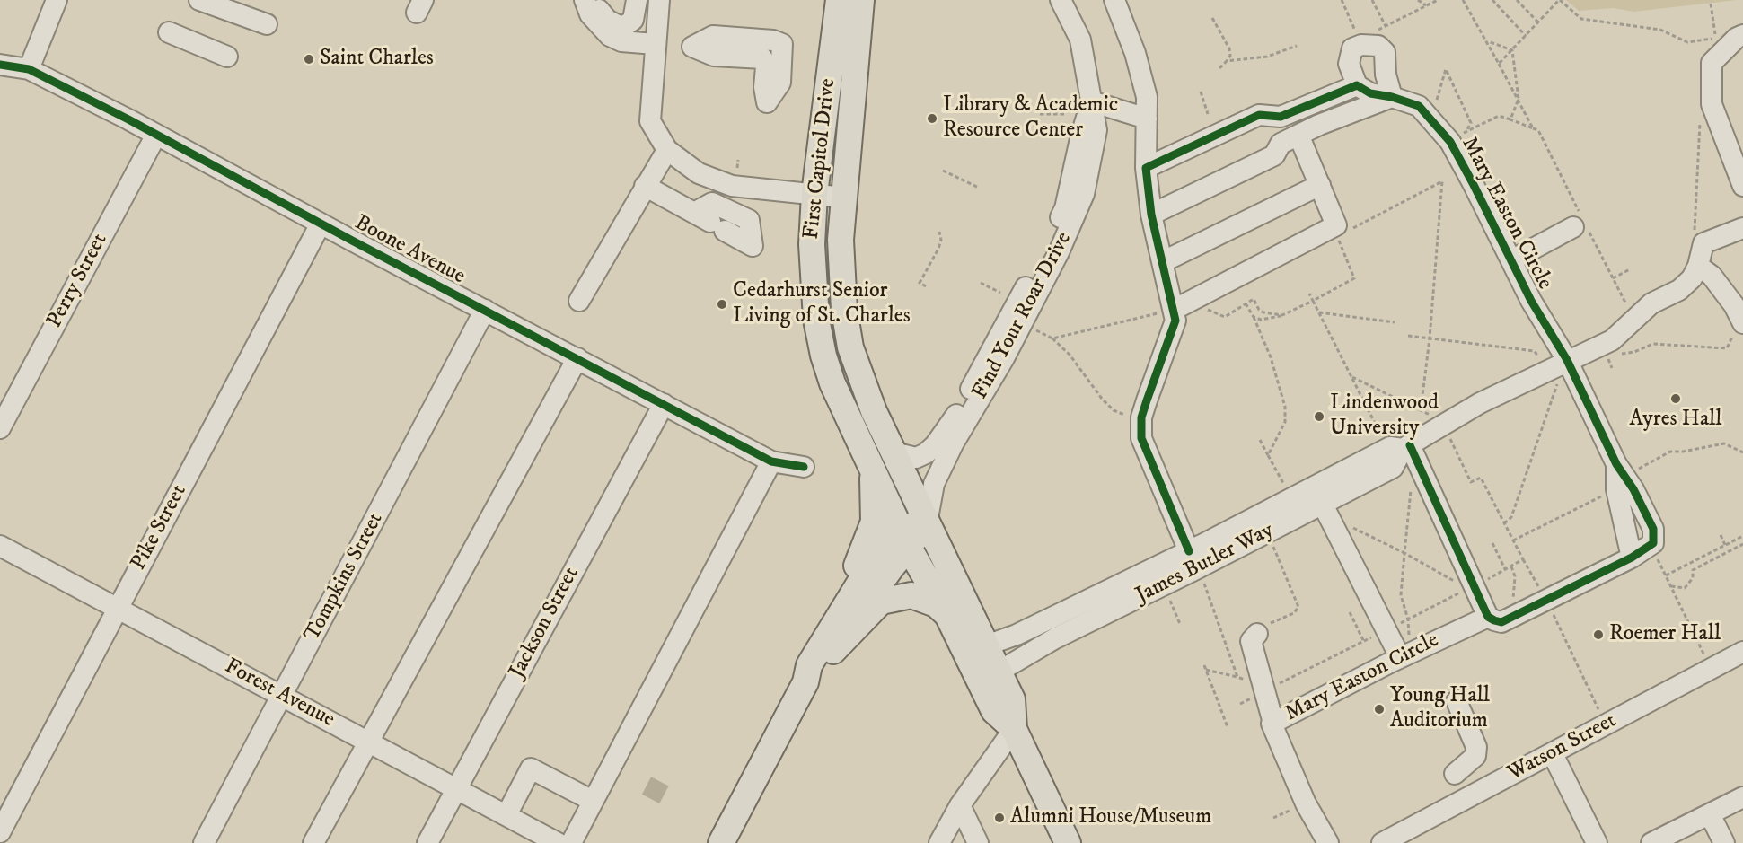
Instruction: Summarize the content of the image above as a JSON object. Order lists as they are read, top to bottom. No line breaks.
{"streets":{"main road":["First Capitol Drive"],"street":["Mary Easton Circle","Boone Avenue","Perry Street","Find Your Roar Drive","Pike Street","James Butler Way","Tompkins Street","Jackson Street","Forest Avenue","Watson Street"]},"crossings":[["First Capitol Drive","Find Your Roar Drive"],["First Capitol Drive","James Butler Way"],["Mary Easton Circle","James Butler Way"],["Boone Avenue","Perry Street"],["Boone Avenue","Pike Street"],["Boone Avenue","Tompkins Street"],["Boone Avenue","Jackson Street"],["Pike Street","Forest Avenue"],["Tompkins Street","Forest Avenue"],["Jackson Street","Forest Avenue"]],"places":["Saint Charles","Library & Academic Resource Center","Cedarhurst Senior Living of St. Charles","Ayres Hall","Lindenwood University","Roemer Hall","Young Hall Auditorium","Alumni House/Museum"]}
